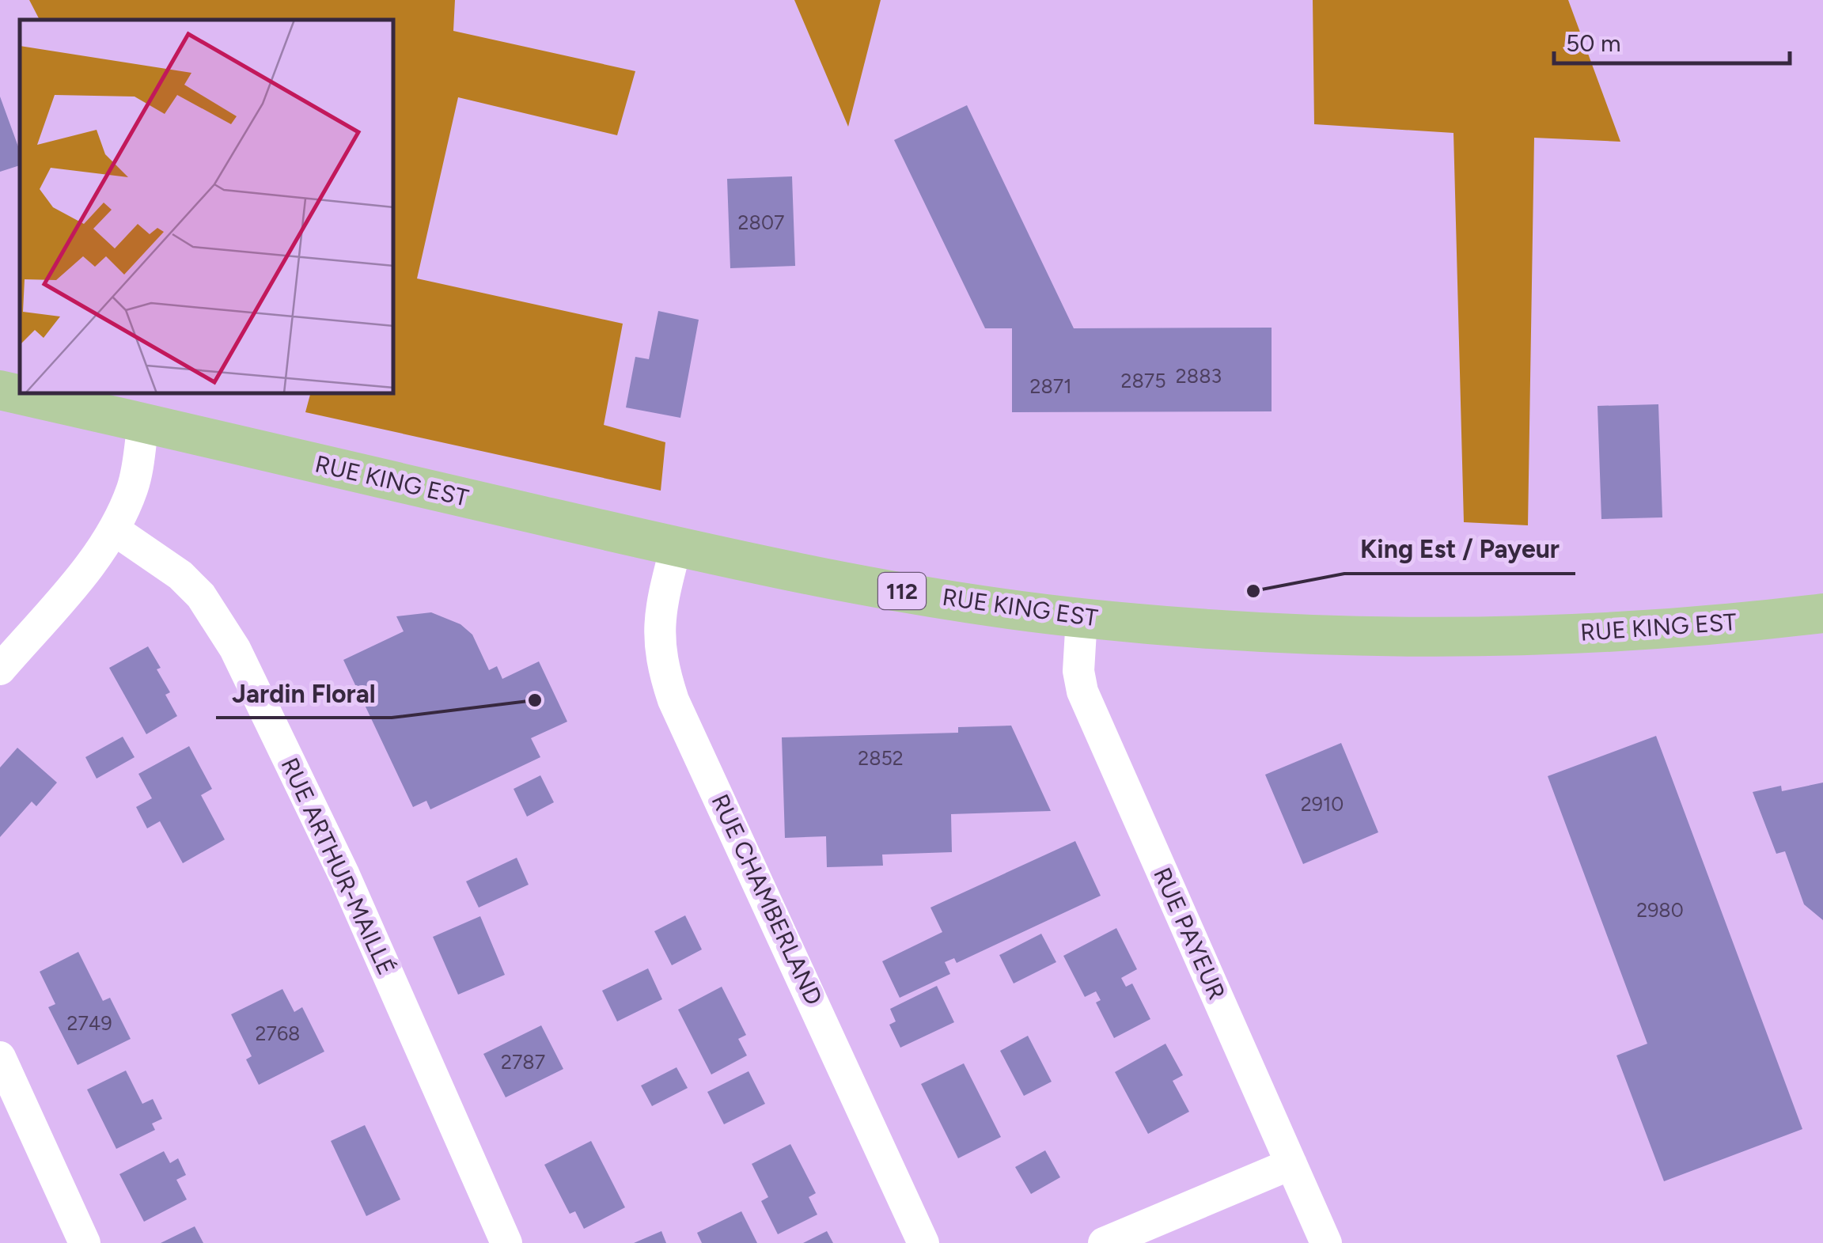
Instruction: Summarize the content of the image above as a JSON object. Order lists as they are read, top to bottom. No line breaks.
{"streets":{"main road":["RUE KING EST","112"],"street":["RUE ARTHUR-MAILLÉ","RUE CHAMBERLAND","RUE PAYEUR"]},"crossings":[["RUE KING EST","RUE CHAMBERLAND"],["RUE KING EST","RUE PAYEUR"]],"places":["King Est / Payeur","Jardin Floral"],"house_numbers":["2807","2883","2875","2871","2852","2910","2980","2749","2768","2787"],"scale_bar":"50 m"}
